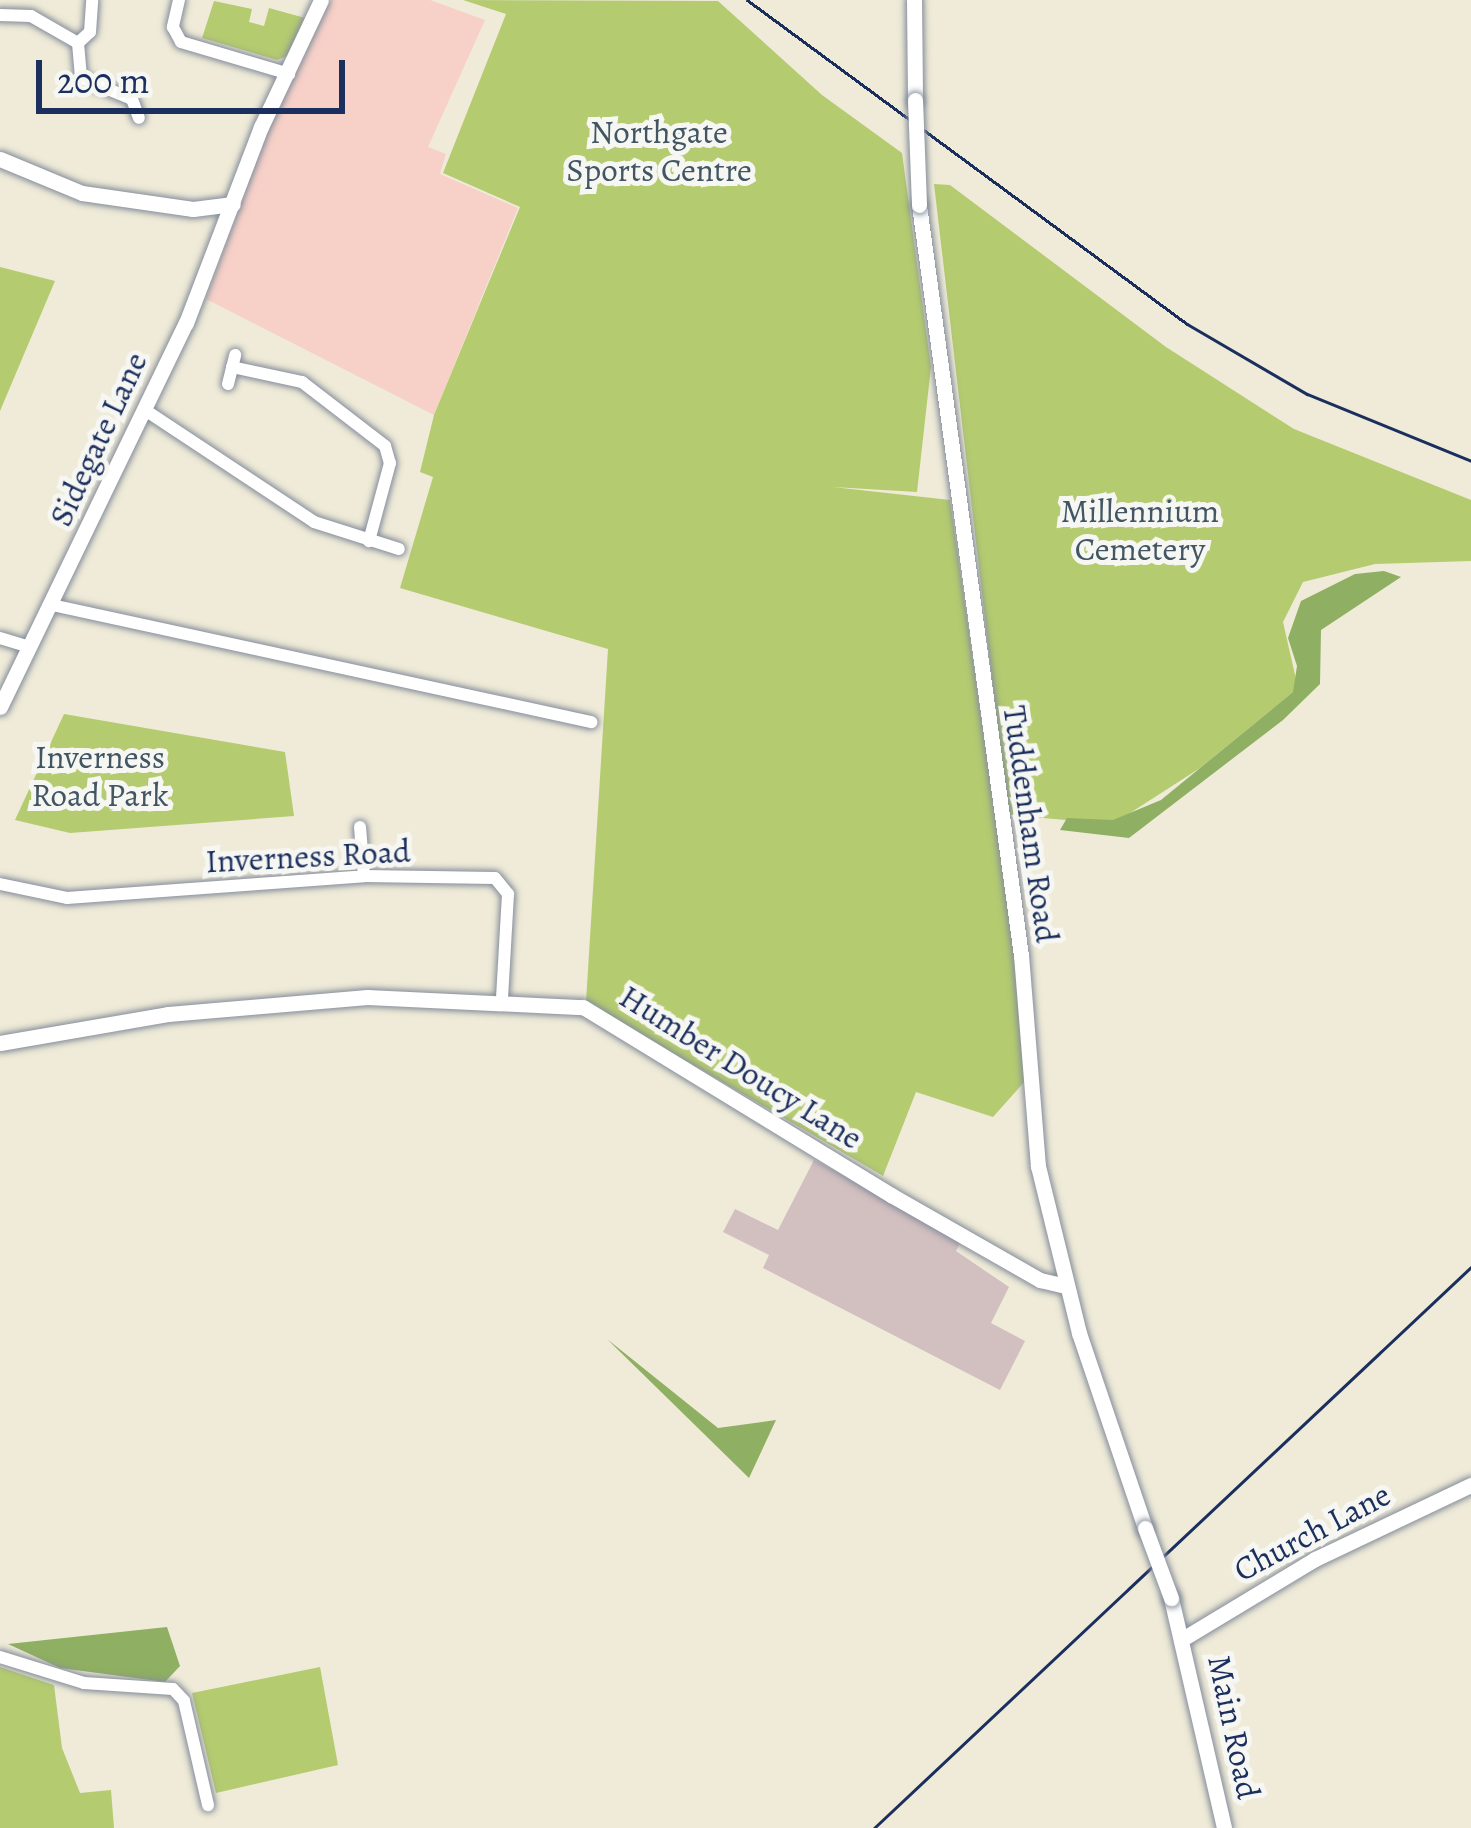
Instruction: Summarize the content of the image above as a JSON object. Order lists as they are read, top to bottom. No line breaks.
{"streets":{"street":["Sidegate Lane","Tuddenham Road","Inverness Road","Humber Doucy Lane","Church Lane","Main Road"]},"crossings":[["Tuddenham Road","Humber Doucy Lane"],["Tuddenham Road","Church Lane"],["Tuddenham Road","Main Road"],["Inverness Road","Humber Doucy Lane"],["Church Lane","Main Road"]],"parks":["Northgate Sports Centre","Millennium Cemetery","Inverness Road Park"],"scale_bar":"200 m"}
